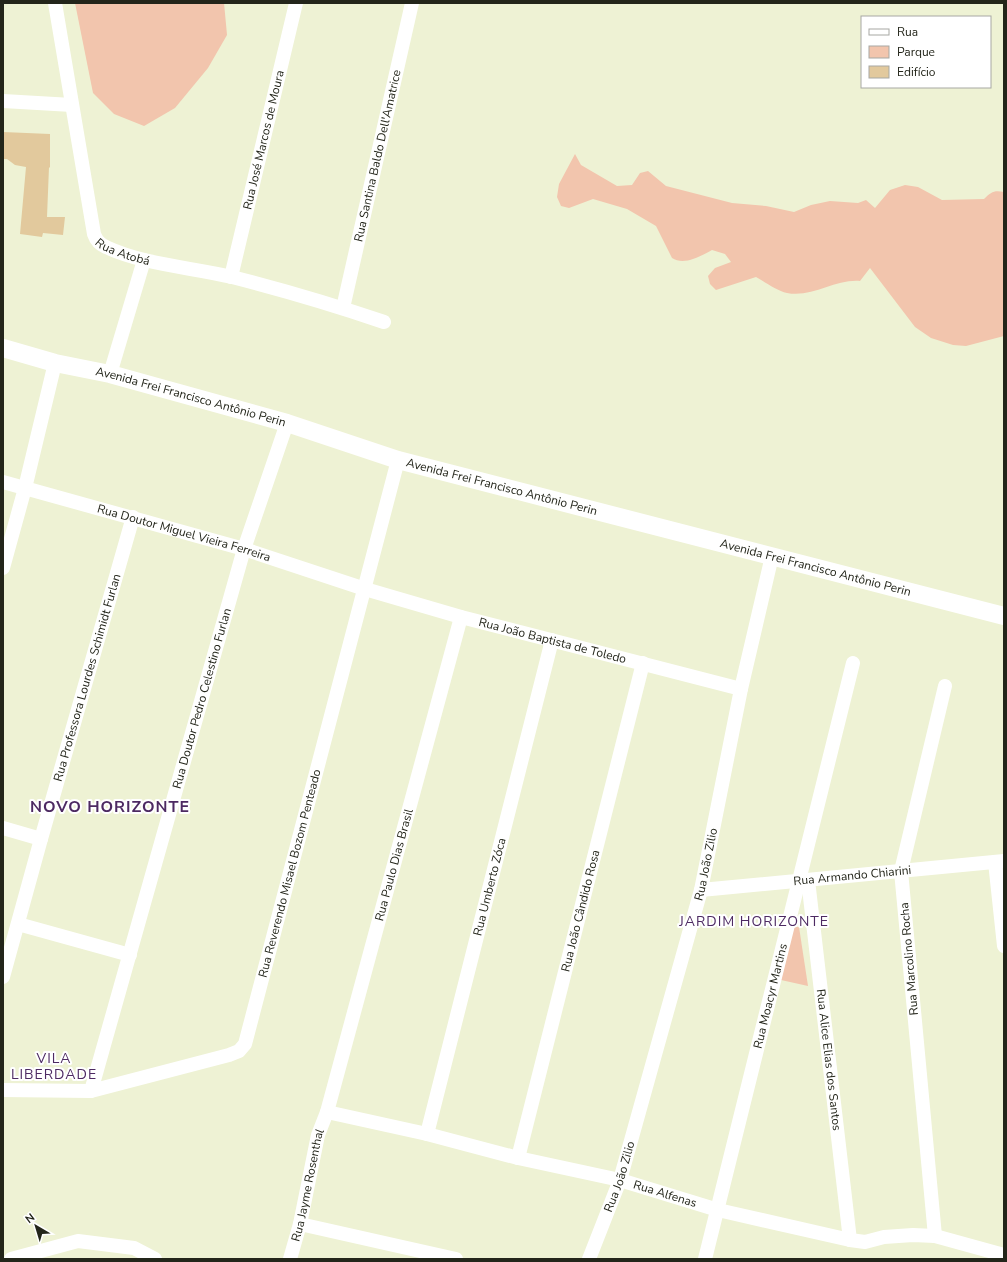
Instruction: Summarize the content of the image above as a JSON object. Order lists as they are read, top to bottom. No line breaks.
{"streets":{"street":["Rua José Marcos de Moura","Rua Santina Baldo Dell'Amatrice","Rua Atobá","Avenida Frei Francisco Antônio Perin","Rua Doutor Miguel Vieira Ferreira","Rua João Baptista de Toledo","Rua Professora Lourdes Schimidt Furlan","Rua Doutor Pedro Celestino Furlan","Rua João Zilio","Rua Paulo Dias Brasil","Rua Reverendo Misael Bozom Penteado","Rua Armando Chiarini","Rua Umberto Zóca","Rua João Cândido Rosa","Rua Marcolino Rocha","Rua Moacyr Martins","Rua Alice Elias dos Santos","Rua Jayme Rosenthal","Rua Alfenas"]},"crossings":[["Rua José Marcos de Moura","Rua Atobá"],["Rua Santina Baldo Dell'Amatrice","Rua Atobá"],["Avenida Frei Francisco Antônio Perin","Rua Doutor Pedro Celestino Furlan"],["Avenida Frei Francisco Antônio Perin","Rua João Zilio"],["Avenida Frei Francisco Antônio Perin","Rua Reverendo Misael Bozom Penteado"],["Rua Doutor Miguel Vieira Ferreira","Rua João Baptista de Toledo"],["Rua Doutor Miguel Vieira Ferreira","Rua Professora Lourdes Schimidt Furlan"],["Rua Doutor Miguel Vieira Ferreira","Rua Doutor Pedro Celestino Furlan"],["Rua Doutor Miguel Vieira Ferreira","Rua Reverendo Misael Bozom Penteado"],["Rua João Baptista de Toledo","Rua João Zilio"],["Rua João Baptista de Toledo","Rua Paulo Dias Brasil"],["Rua João Baptista de Toledo","Rua Reverendo Misael Bozom Penteado"],["Rua João Baptista de Toledo","Rua Umberto Zóca"],["Rua João Baptista de Toledo","Rua João Cândido Rosa"],["Rua Doutor Pedro Celestino Furlan","Rua Reverendo Misael Bozom Penteado"],["Rua João Zilio","Rua Armando Chiarini"],["Rua João Zilio","Rua Alfenas"],["Rua Paulo Dias Brasil","Rua Jayme Rosenthal"],["Rua Paulo Dias Brasil","Rua Alfenas"],["Rua Armando Chiarini","Rua Marcolino Rocha"],["Rua Armando Chiarini","Rua Moacyr Martins"],["Rua Armando Chiarini","Rua Alice Elias dos Santos"],["Rua Umberto Zóca","Rua Alfenas"],["Rua João Cândido Rosa","Rua Alfenas"],["Rua Marcolino Rocha","Rua Alfenas"],["Rua Moacyr Martins","Rua Alice Elias dos Santos"],["Rua Moacyr Martins","Rua Alfenas"],["Rua Alice Elias dos Santos","Rua Alfenas"],["Rua Jayme Rosenthal","Rua Alfenas"]],"districts":["NOVO HORIZONTE","JARDIM HORIZONTE","VILA LIBERDADE"],"legend":["Rua","Parque","Edifício"],"north":"top left"}
